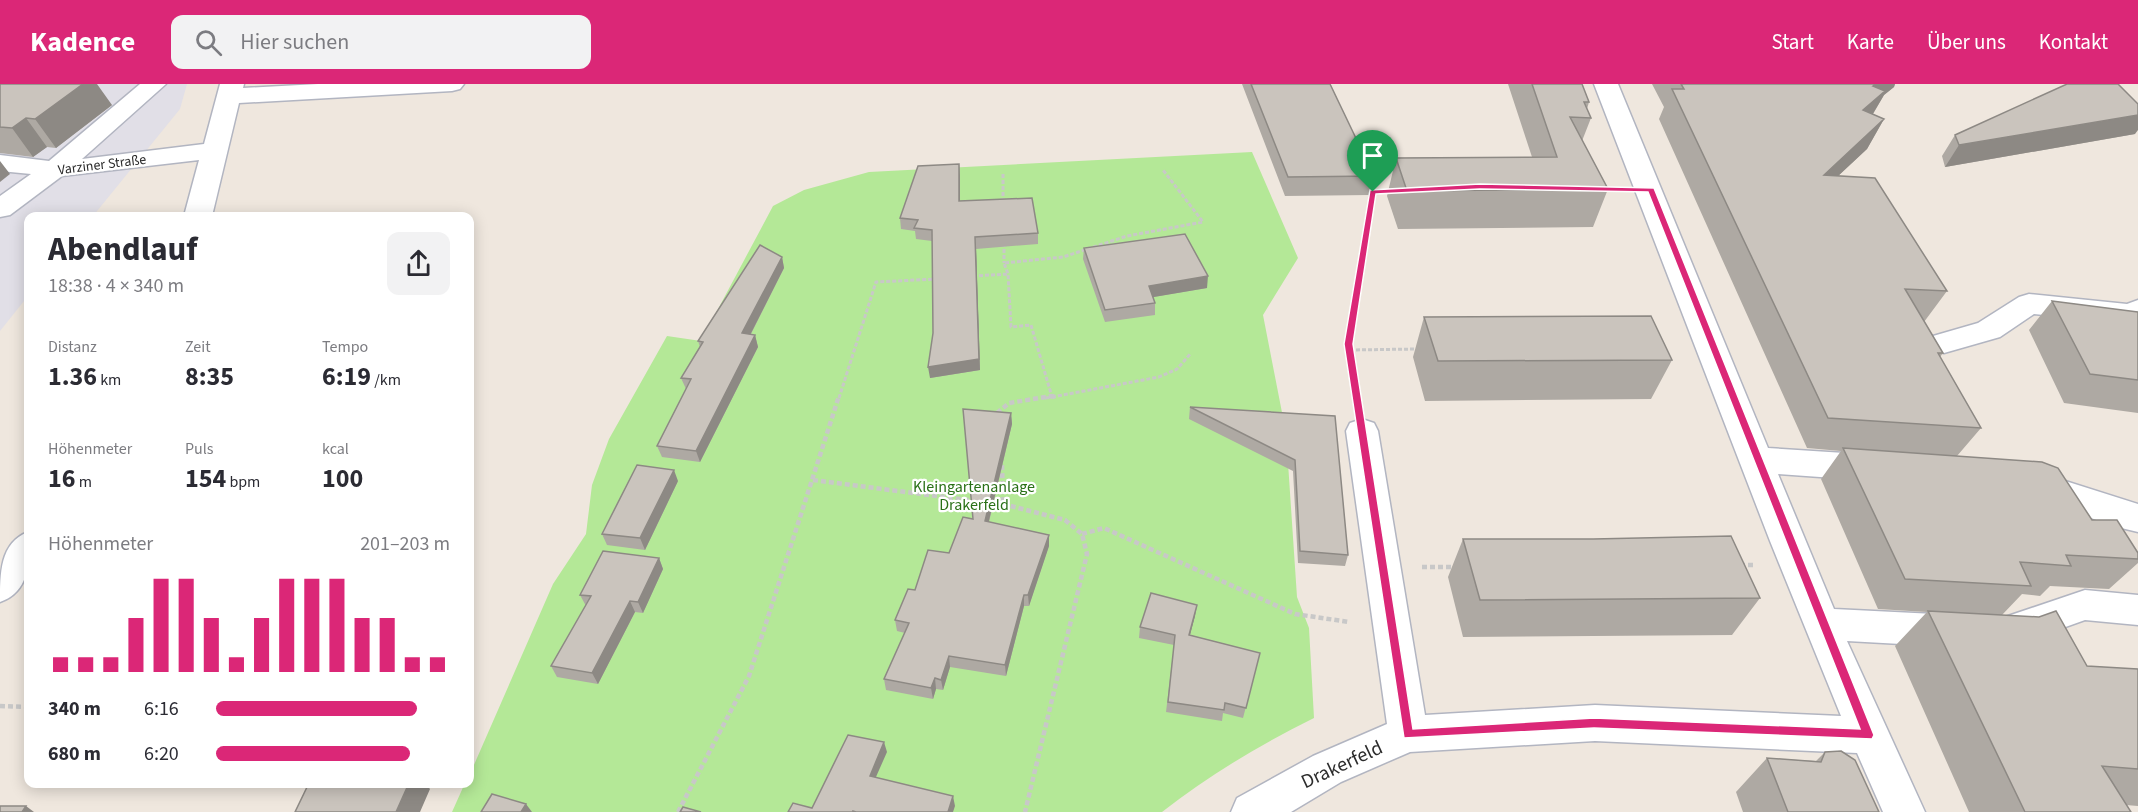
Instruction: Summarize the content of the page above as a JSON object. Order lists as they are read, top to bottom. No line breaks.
{"streets":{"street":["Varziner Straße","Drakerfeld"]},"parks":["Kleingartenanlage Drakerfeld"],"page":{"header":"Kadence","search":"Hier suchen","nav":["Start","Karte","Über uns","Kontakt"],"heading":["Abendlauf","18:38 · 4 × 340 m"],"stats":[["Distanz","1.36 km"],["Zeit","8:35"],["Tempo","6:19 /km"],["Höhenmeter","16 m"],["Puls","154 bpm"],["kcal","100"]],"chart":["Höhenmeter","201–203 m"],"list":[{"name":"340 m","note":"6:16"},{"name":"680 m","note":"6:20"}]}}
